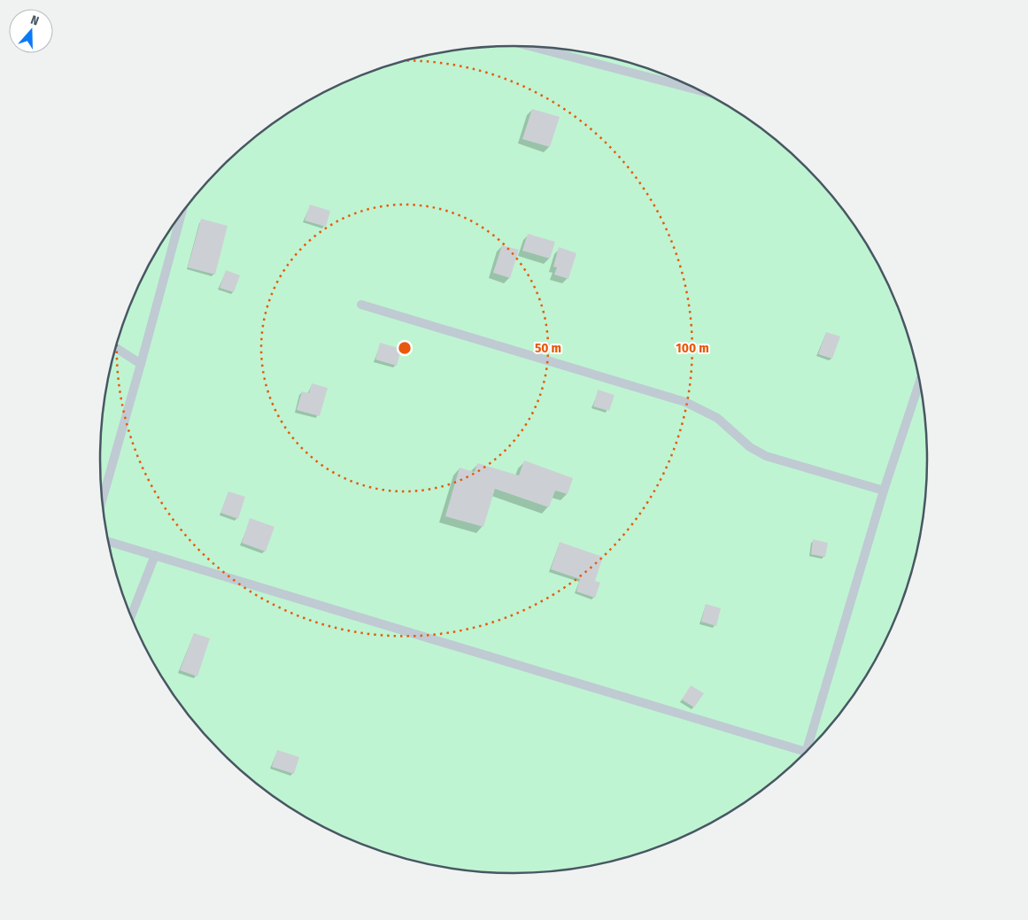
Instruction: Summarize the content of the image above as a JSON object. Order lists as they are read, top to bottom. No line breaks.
{"north":"top","rings":["50 m","100 m"]}
